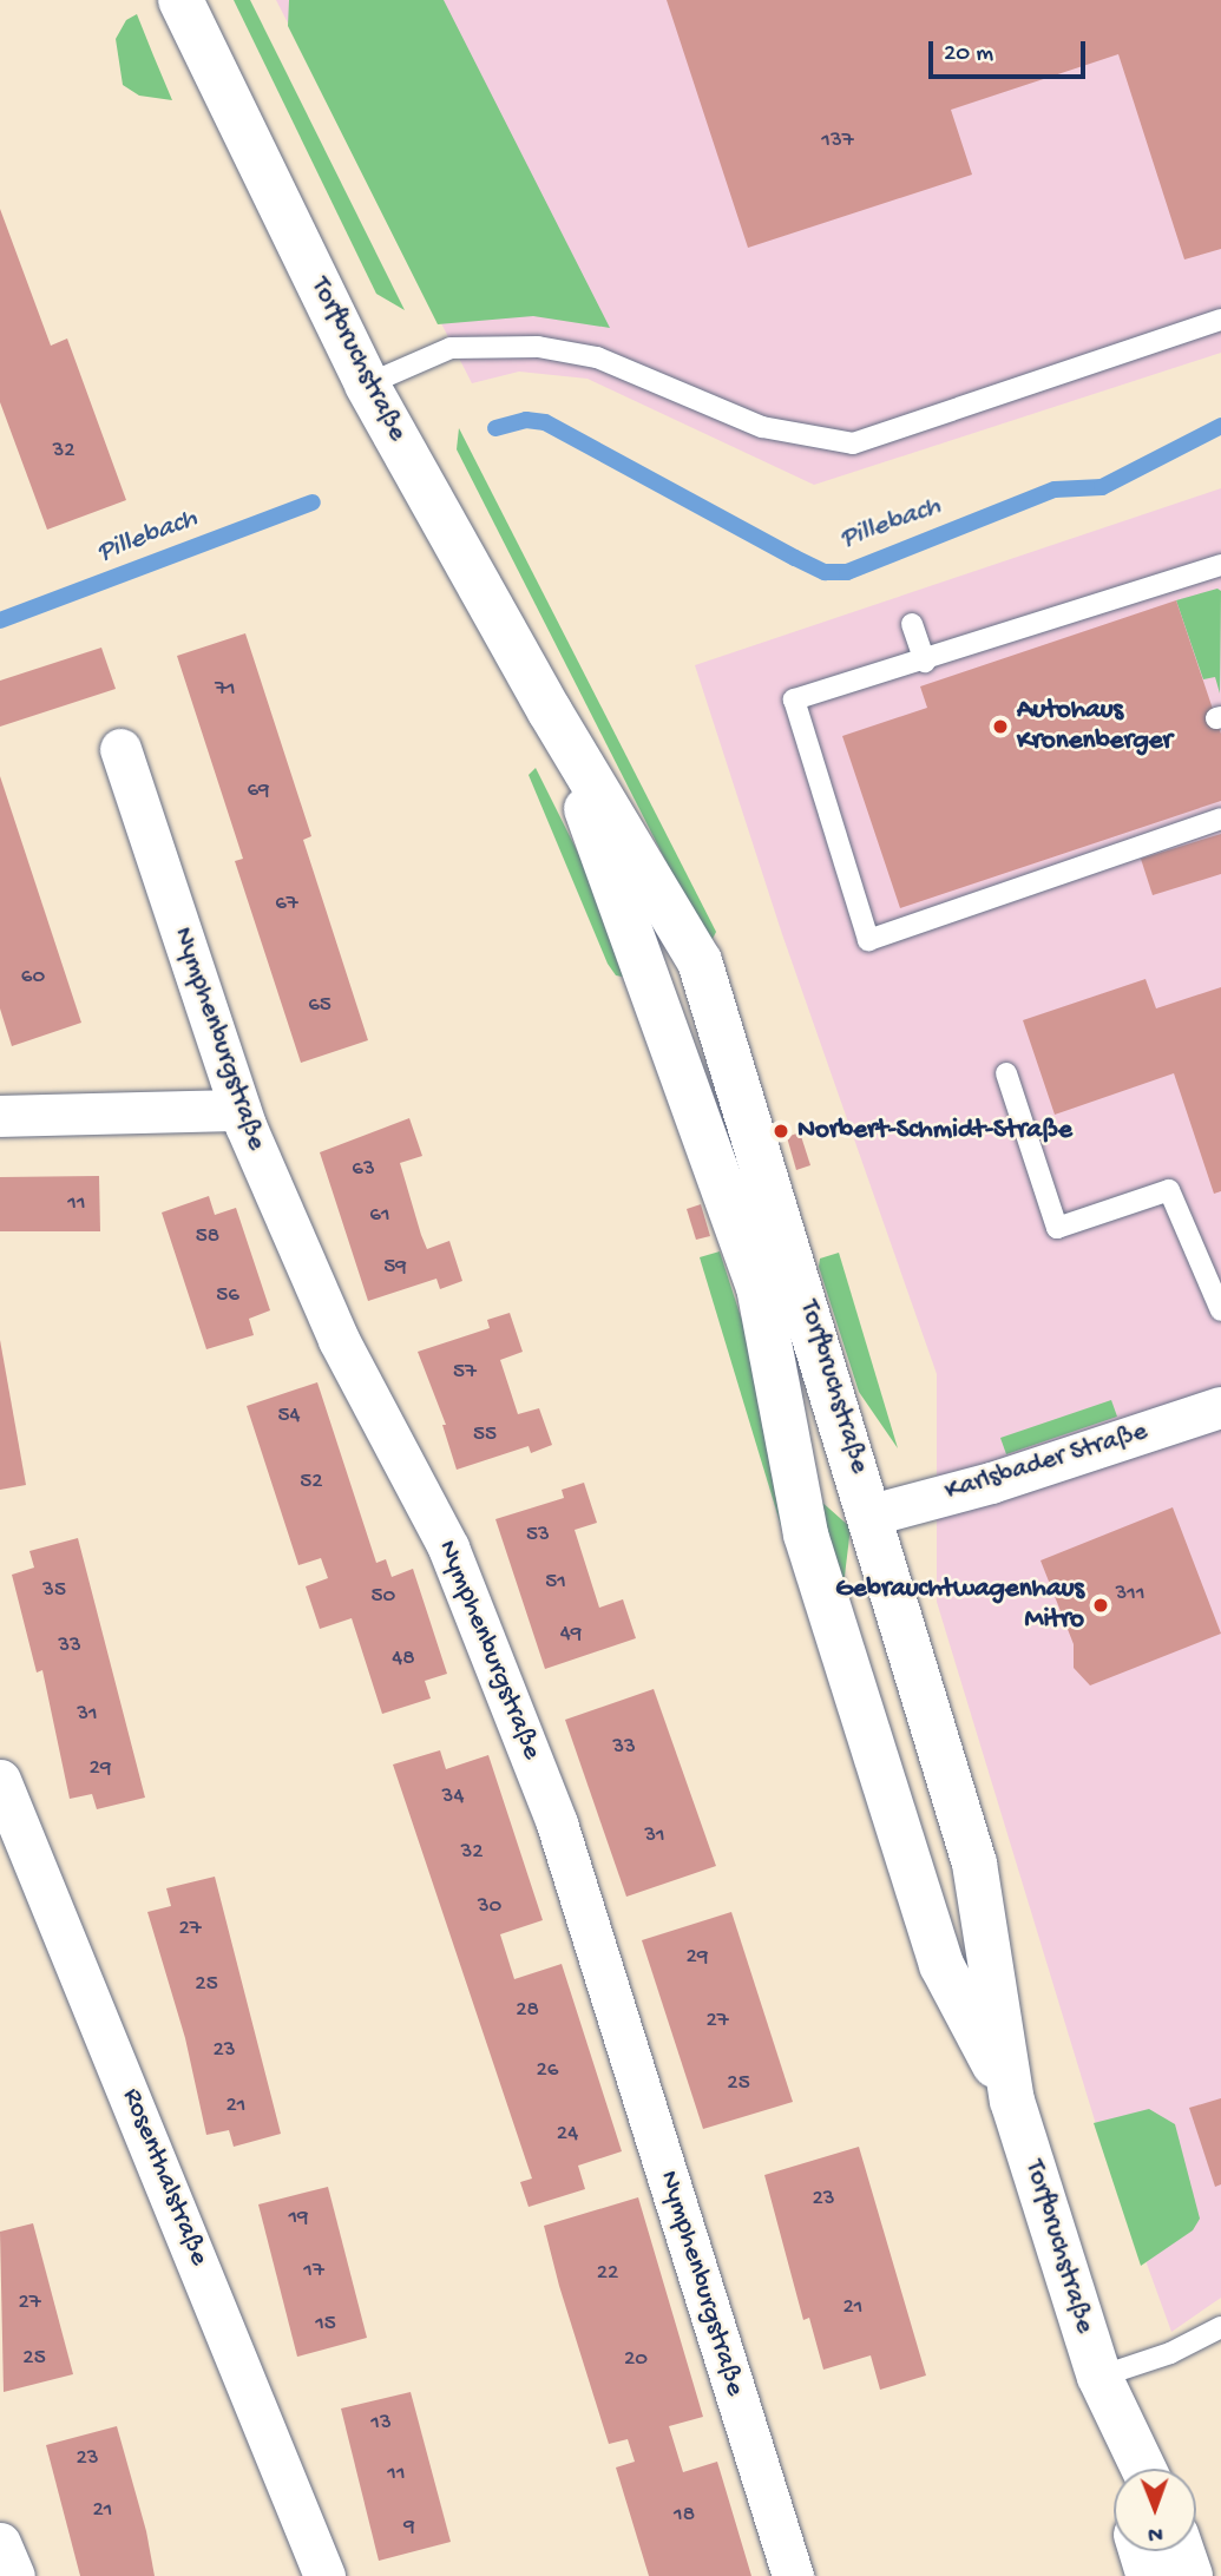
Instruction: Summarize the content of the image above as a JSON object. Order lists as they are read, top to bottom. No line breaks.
{"streets":{"main road":["Torfbruchstraße"],"street":["Nymphenburgstraße","Karlsbader Straße","Rosenthalstraße"]},"crossings":[["Torfbruchstraße","Karlsbader Straße"]],"water":["Pillebach"],"places":["Autohaus Kronenberger","Norbert-Schmidt-Straße","Gebrauchtwagenhaus Mitro"],"house_numbers":["137","32","71","69","67","60","65","63","11","61","58","59","56","57","54","55","52","53","51","35","311","50","49","33","48","31","33","29","34","31","32","30","27","29","25","28","27","23","26","25","21","24","23","19","17","22","27","21","15","25","20","13","23","11","21","18","9"],"scale_bar":"20 m","north":"bottom"}
